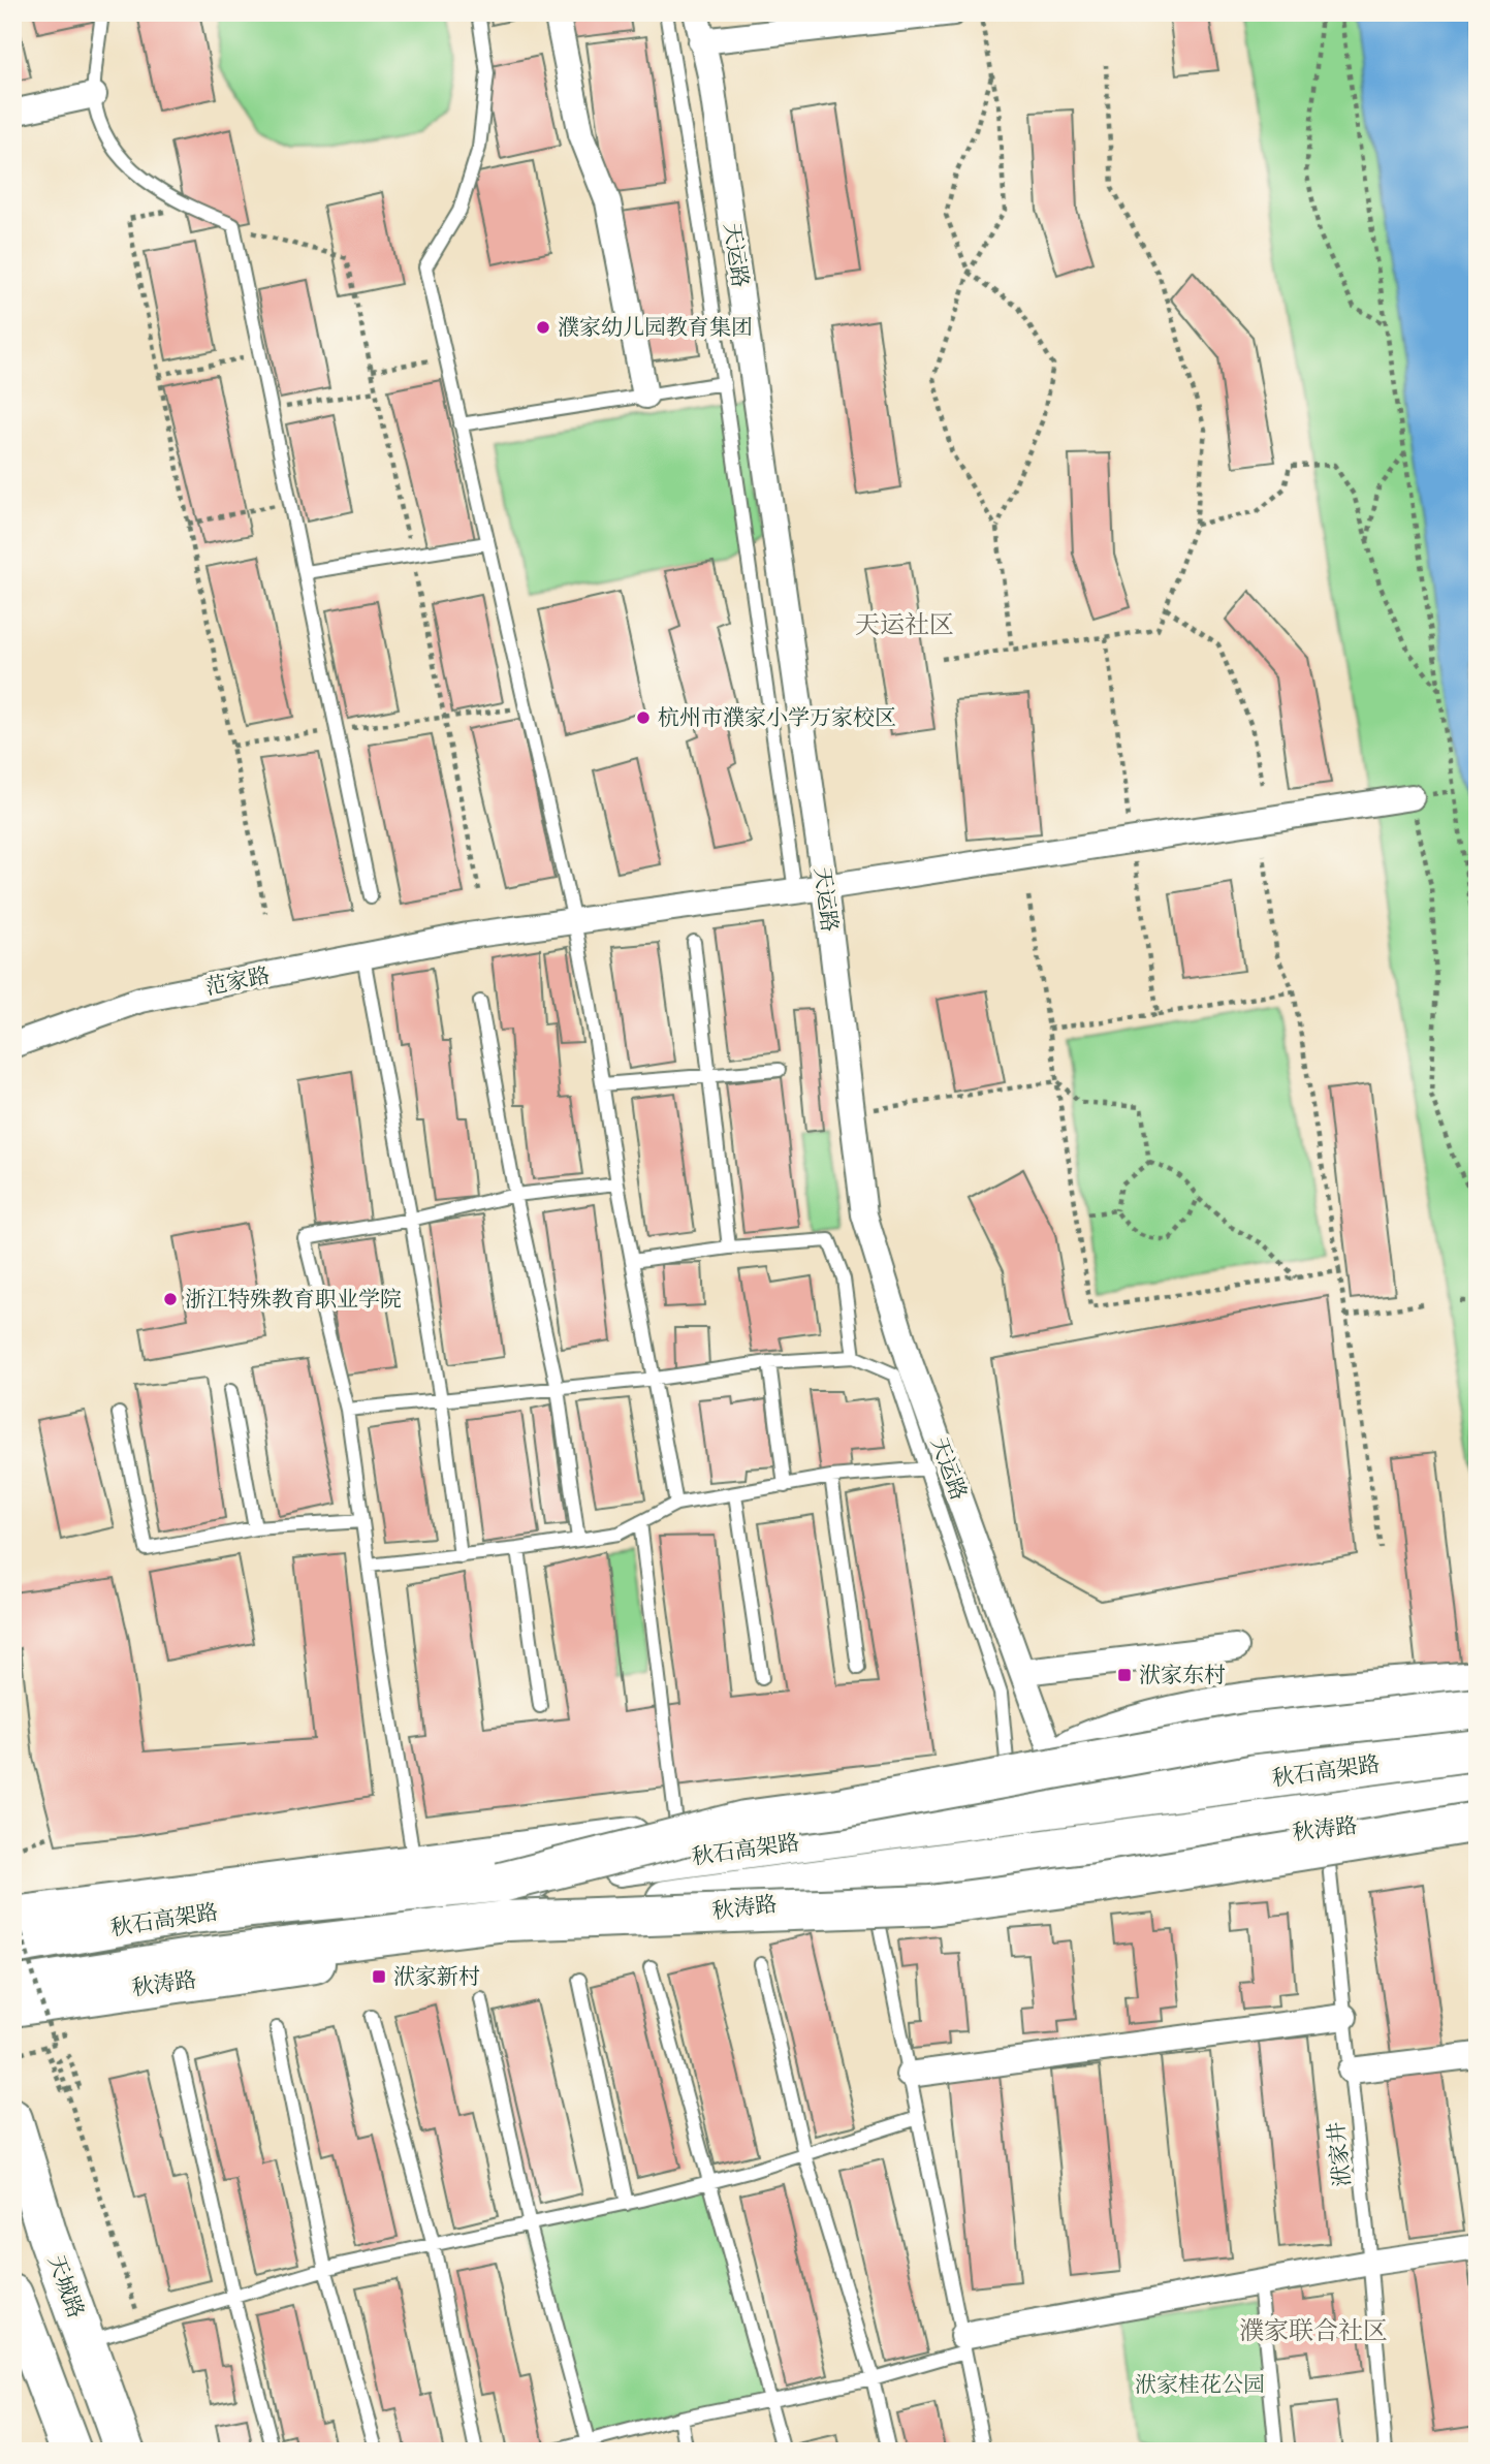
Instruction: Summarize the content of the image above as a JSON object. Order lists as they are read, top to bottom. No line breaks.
{"streets":{"main road":["秋石高架路","秋涛路","天城路"],"street":["天运路","范家路"],"lane":["洑家井"]},"crossings":[["天运路","范家路"]],"districts":["天运社区","濮家联合社区"],"parks":["洑家桂花公园"],"places":{"other":["濮家幼儿园教育集团","杭州市濮家小学万家校区","浙江特殊教育职业学院"],"transit":["洑家东村","洑家新村"]}}
